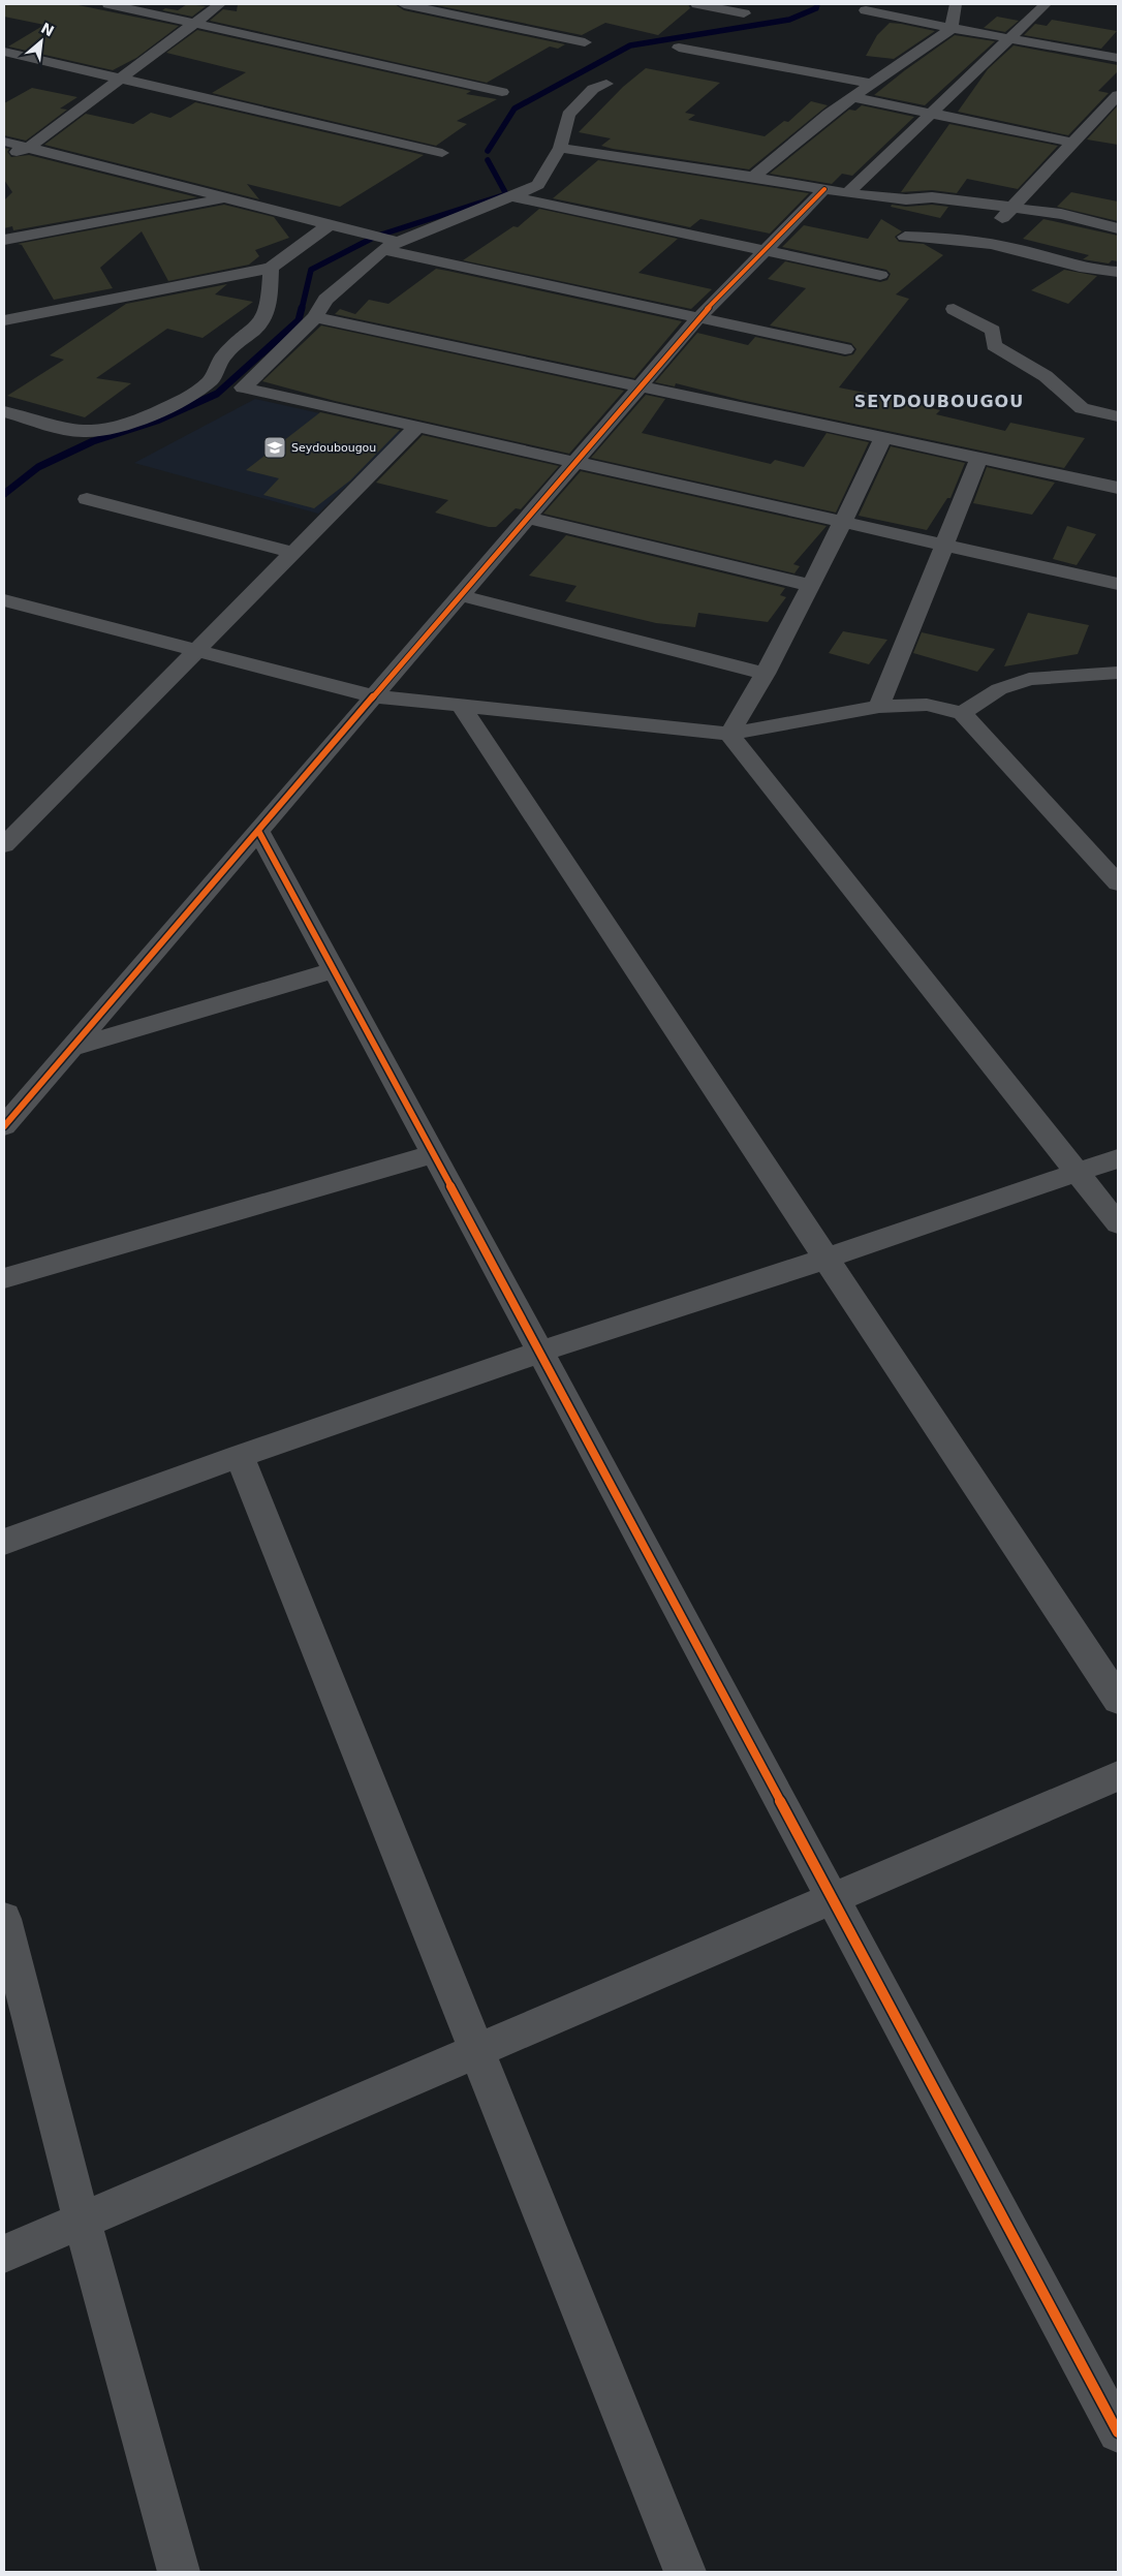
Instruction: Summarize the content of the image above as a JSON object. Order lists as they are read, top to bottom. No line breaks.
{"districts":["SEYDOUBOUGOU"],"places":{"school or university":["Seydoubougou"]},"north":"top right"}
